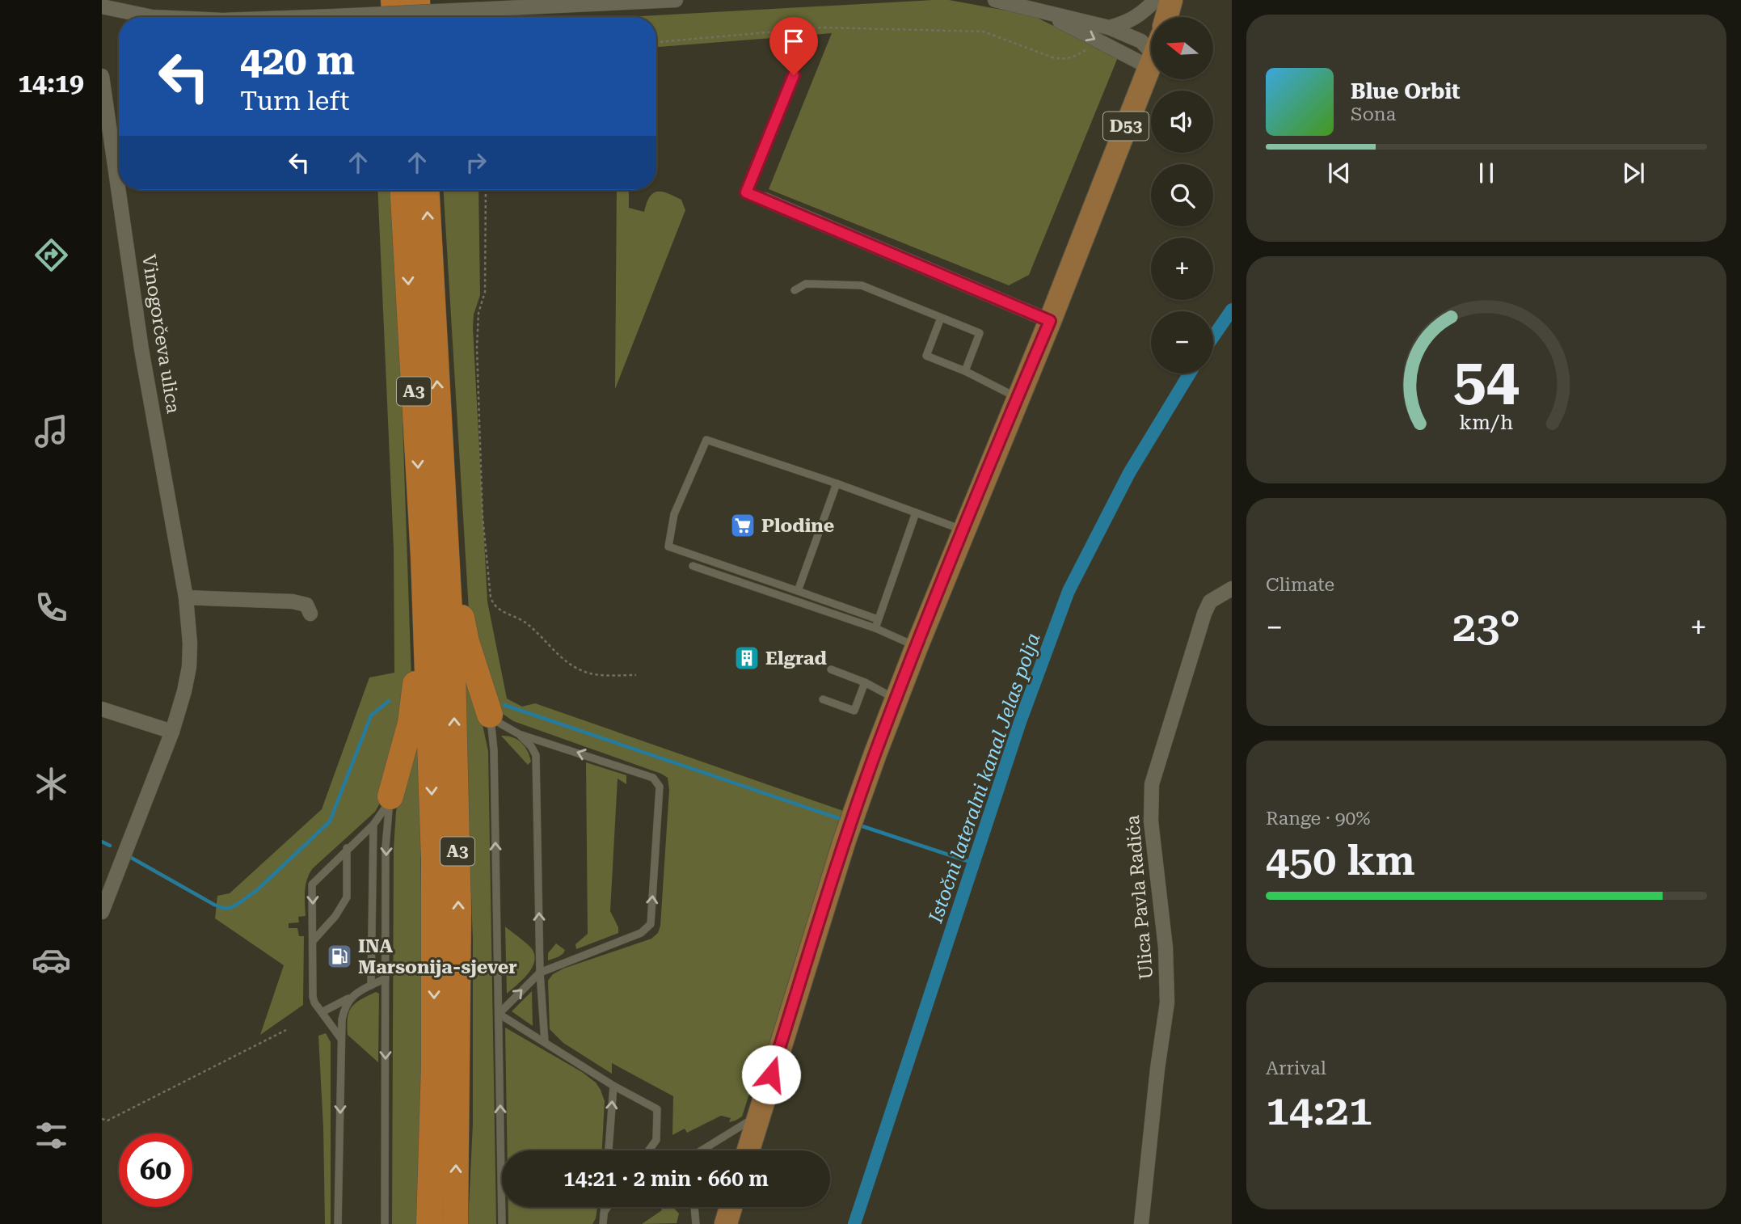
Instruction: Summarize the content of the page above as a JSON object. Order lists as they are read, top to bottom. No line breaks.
{"streets":{"highway":["A3"],"main road":["D53"],"street":["Vinogorčeva ulica","Ulica Pavla Radića"]},"water":["Istočni lateralni kanal Jelas polja"],"places":{"supermarket":["Plodine"],"building":["Elgrad"],"fuel station":["INA Marsonija-sjever"]},"north":"left","page":{"tabs":"14:19","map_buttons":["+","−"],"turn":["420 m","Turn left"],"song":["Blue Orbit","Sona"],"tile":["Climate",["Range · 90%","450 km"],["Arrival","14:21"]],"heat":["−","23°","+"],"limit":"60","trip":"14:21 · 2 min · 660 m","gauge":["54","km/h"]}}
